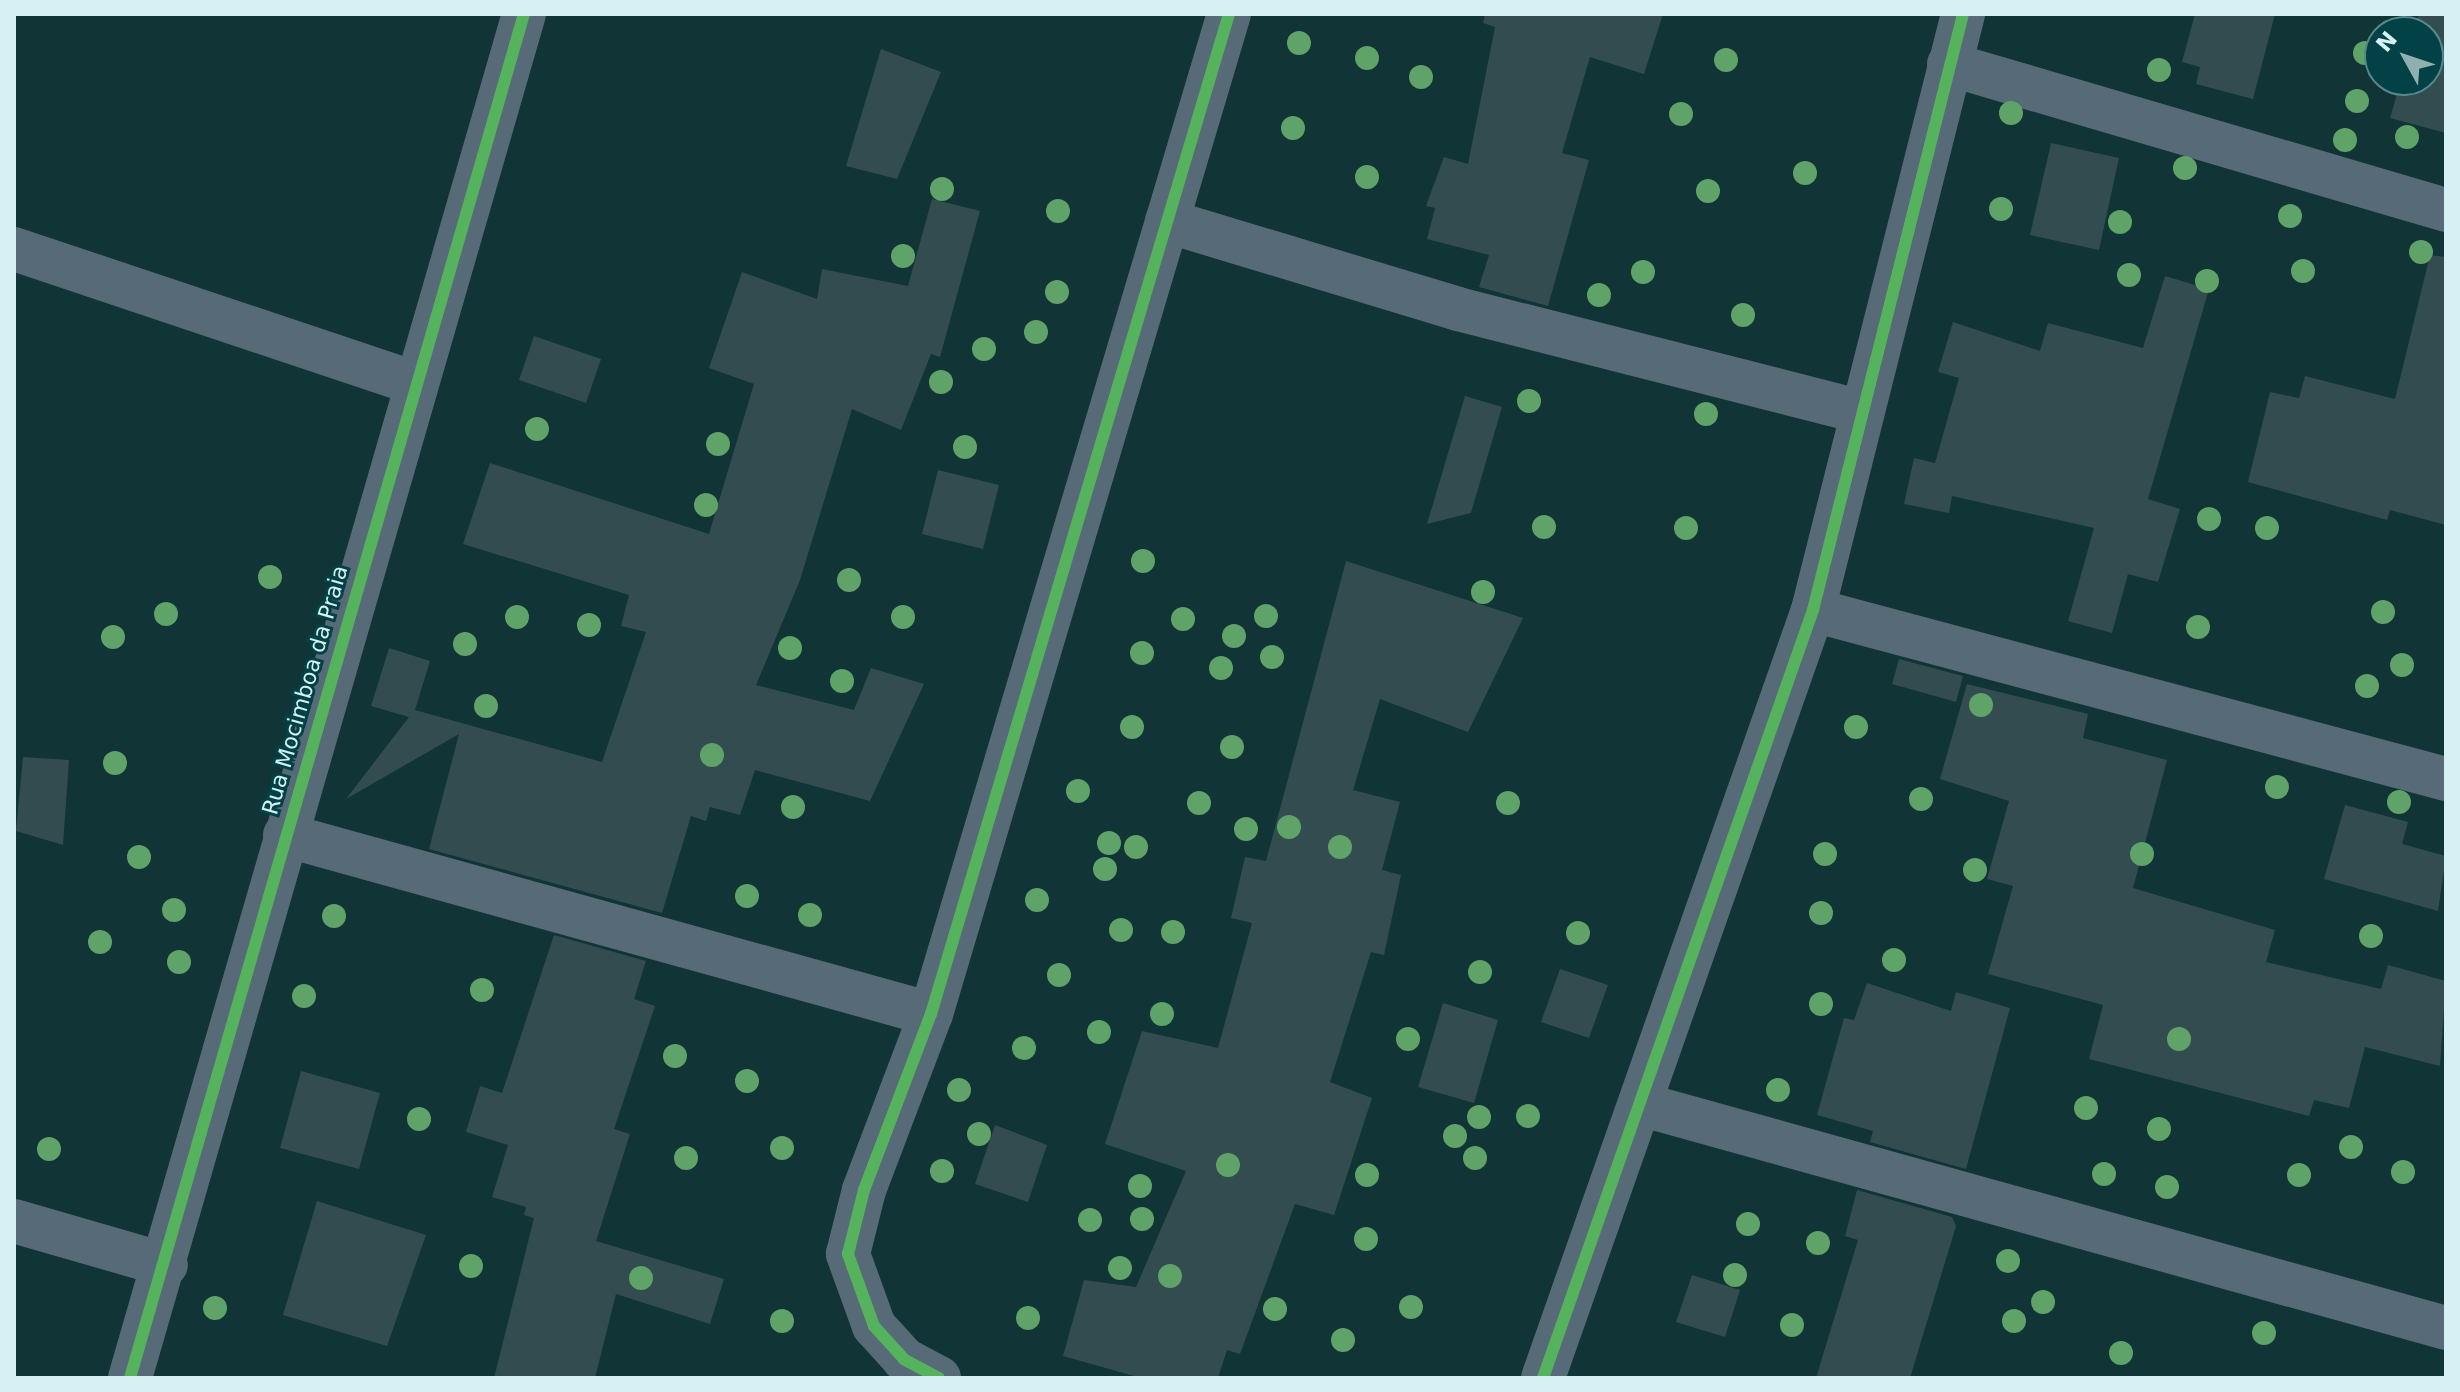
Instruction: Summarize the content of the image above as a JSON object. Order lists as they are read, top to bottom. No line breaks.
{"streets":{"street":["Rua Mocimboa da Praia"]},"north":"top left"}
